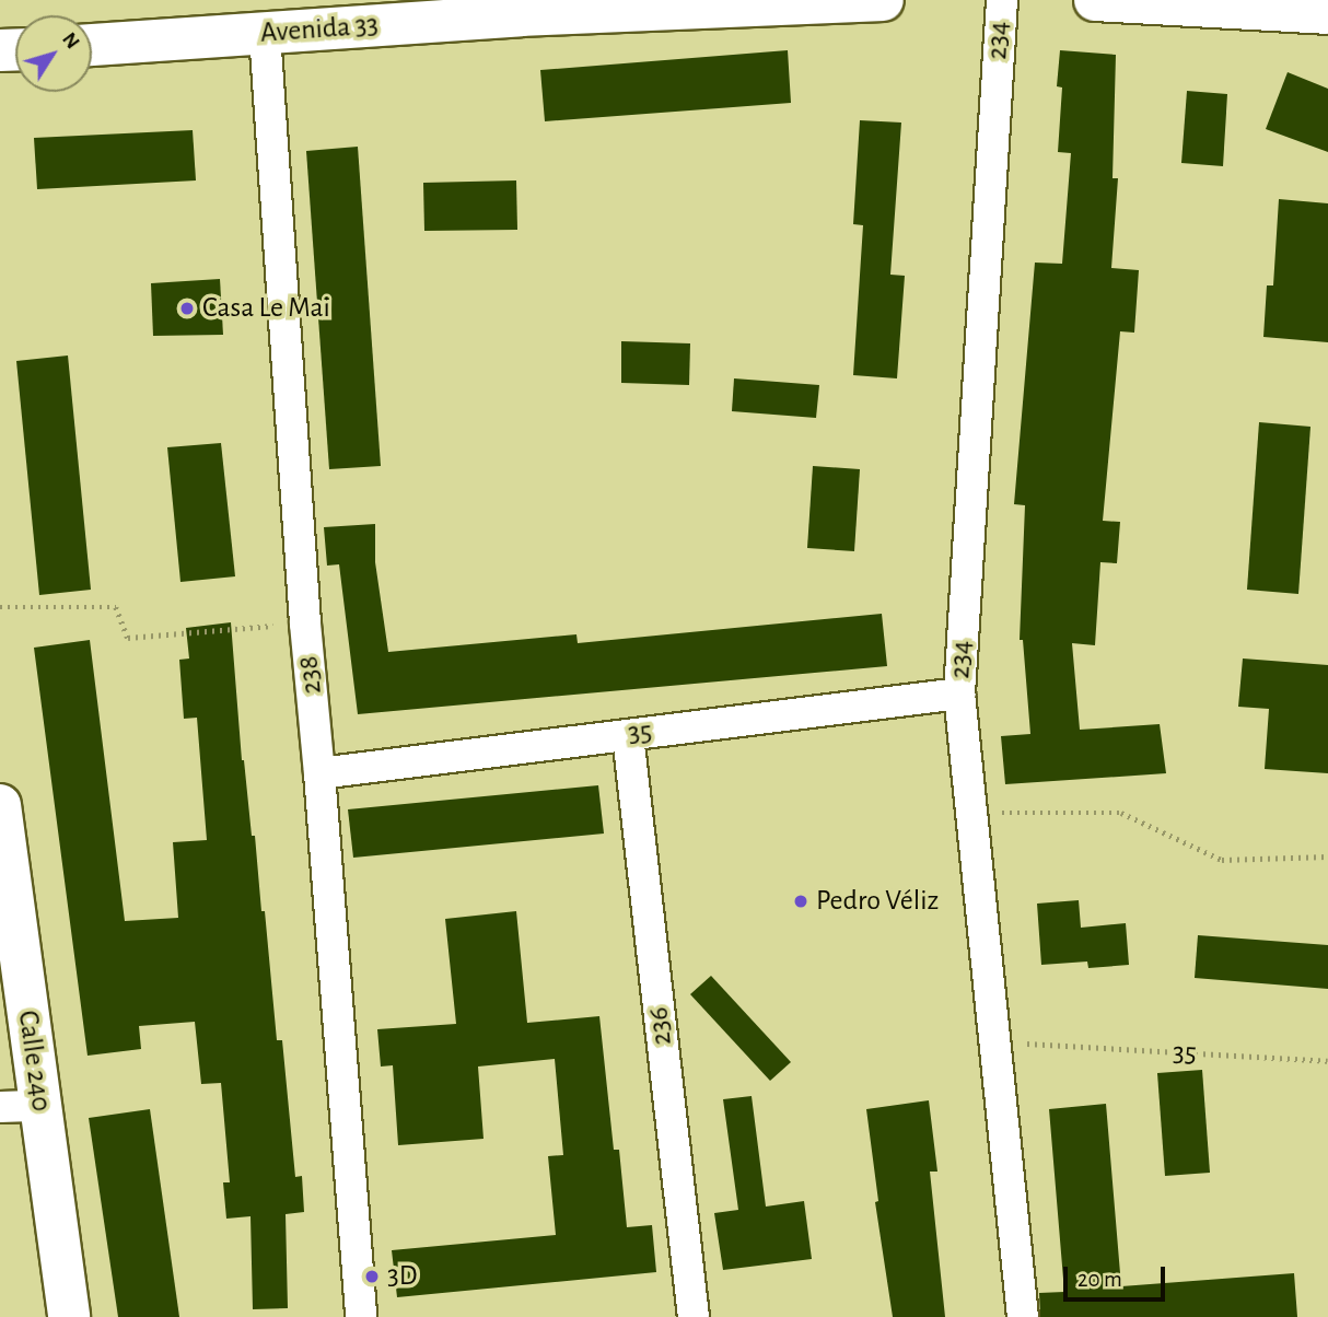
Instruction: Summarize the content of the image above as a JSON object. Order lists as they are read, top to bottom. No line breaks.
{"streets":{"street":["Avenida 33","234","238","35","236","Calle 240"]},"crossings":[["Avenida 33","238"],["234","35"],["238","35"],["35","236"]],"places":["Casa Le Mai","Pedro Véliz","3D"],"scale_bar":"20 m","north":"top right"}
